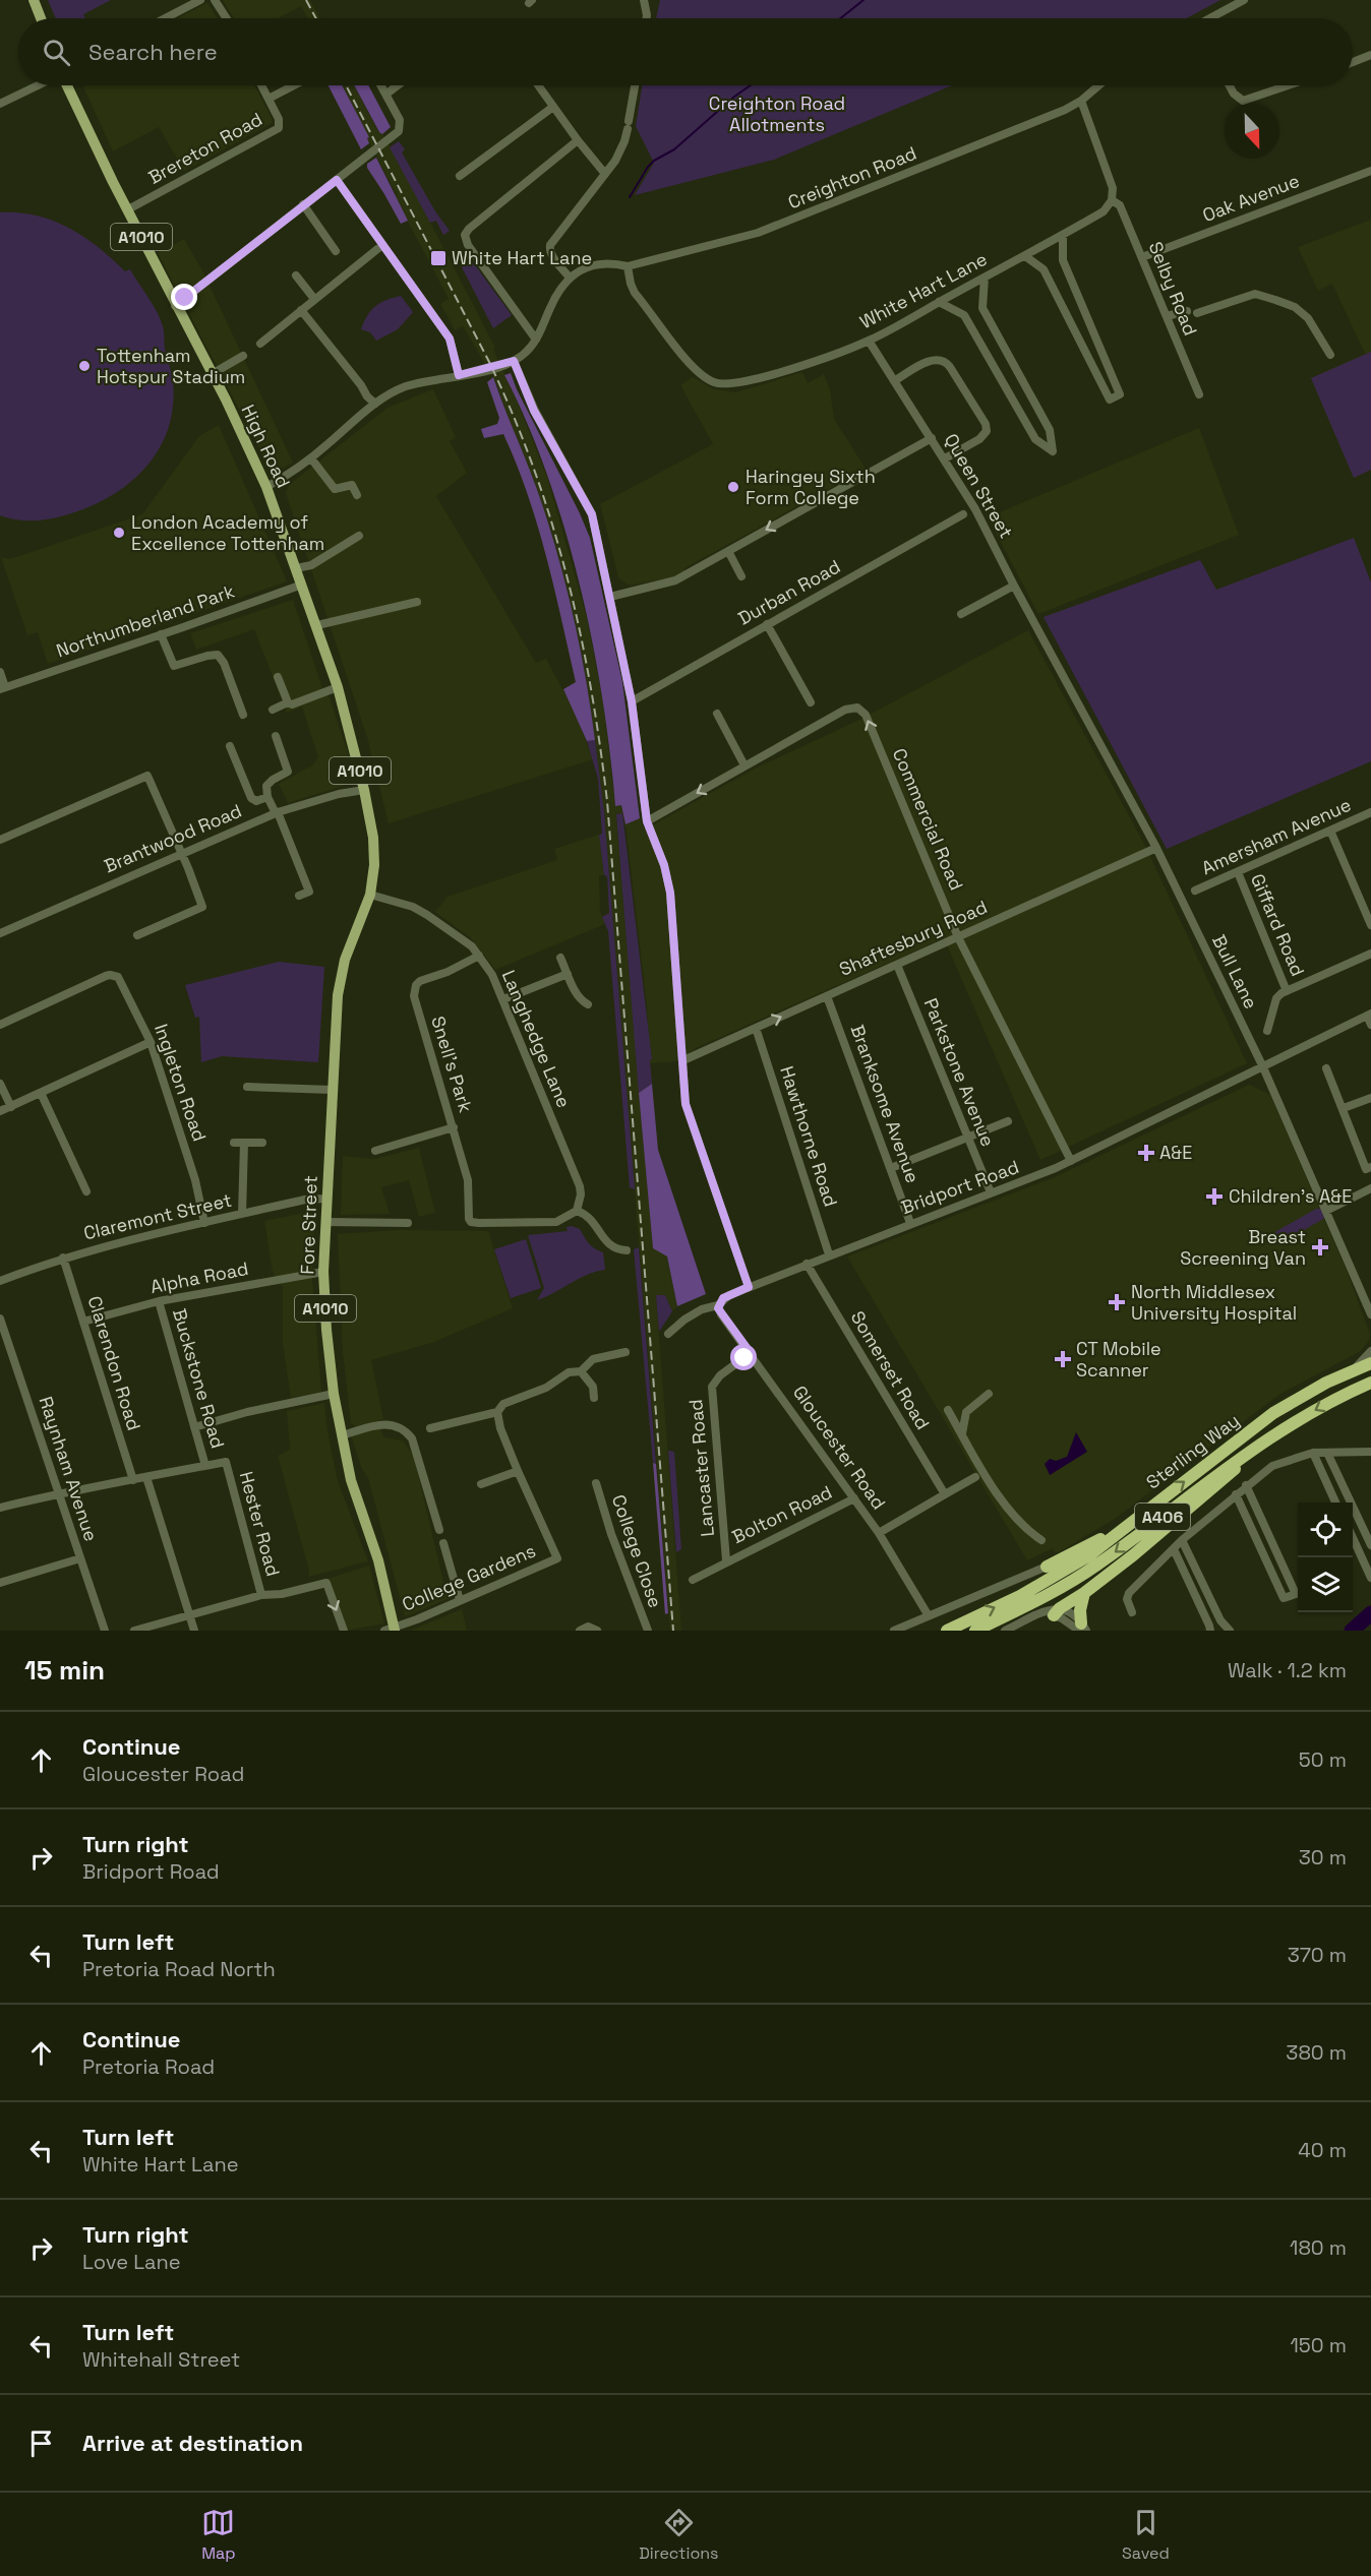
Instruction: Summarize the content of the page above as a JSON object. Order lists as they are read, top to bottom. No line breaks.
{"streets":{"highway":["Sterling Way","A406"],"main road":["A1010","High Road","Fore Street"],"street":["Brereton Road","Creighton Road","Oak Avenue","Selby Road","White Hart Lane","Queen Street","Durban Road","Northumberland Park","Commercial Road","Amersham Avenue","Brantwood Road","Giffard Road","Shaftesbury Road","Bull Lane","Langhedge Lane","Snell's Park","Parkstone Avenue","Ingleton Road","Branksome Avenue","Hawthorne Road","Bridport Road","Claremont Street","Alpha Road","Clarendon Road","Somerset Road","Buckstone Road","Gloucester Road","Lancaster Road","Raynham Avenue","Bolton Road","Hester Road","College Close","College Gardens"]},"crossings":[["Brereton Road","High Road"],["Creighton Road","White Hart Lane"],["Oak Avenue","Selby Road"],["Selby Road","White Hart Lane"],["White Hart Lane","Queen Street"],["High Road","Northumberland Park"],["High Road","Brantwood Road"],["High Road","Langhedge Lane"],["High Road","Fore Street"],["Queen Street","Bull Lane"],["Commercial Road","Shaftesbury Road"],["Commercial Road","Bridport Road"],["Amersham Avenue","Giffard Road"],["Shaftesbury Road","Bull Lane"],["Shaftesbury Road","Parkstone Avenue"],["Shaftesbury Road","Branksome Avenue"],["Shaftesbury Road","Hawthorne Road"],["Bull Lane","Bridport Road"],["Langhedge Lane","Snell's Park"],["Parkstone Avenue","Bridport Road"],["Ingleton Road","Claremont Street"],["Branksome Avenue","Bridport Road"],["Hawthorne Road","Bridport Road"],["Bridport Road","Somerset Road"],["Bridport Road","Gloucester Road"],["Claremont Street","Fore Street"],["Claremont Street","Clarendon Road"],["Fore Street","Alpha Road"],["Fore Street","College Gardens"],["Alpha Road","Clarendon Road"],["Alpha Road","Buckstone Road"],["Buckstone Road","Hester Road"],["Gloucester Road","Lancaster Road"],["Gloucester Road","Bolton Road"],["Sterling Way","A406"],["Lancaster Road","Bolton Road"]],"parks":["Creighton Road Allotments"],"places":{"transit":["White Hart Lane"],"other":["Tottenham Hotspur Stadium","Haringey Sixth Form College","London Academy of Excellence Tottenham"],"health":["A&E","Children's A&E","Breast Screening Van","North Middlesex University Hospital","CT Mobile Scanner"]},"north":"bottom","page":{"search":"Search here","heading":["15 min","Walk · 1.2 km"],"list":[["Continue","Gloucester Road","50 m"],["Turn right","Bridport Road","30 m"],["Turn left","Pretoria Road North","370 m"],["Continue","Pretoria Road","380 m"],["Turn left","White Hart Lane","40 m"],["Turn right","Love Lane","180 m"],["Turn left","Whitehall Street","150 m"],"Arrive at destination"],"nav":["Map","Directions","Saved"]}}
